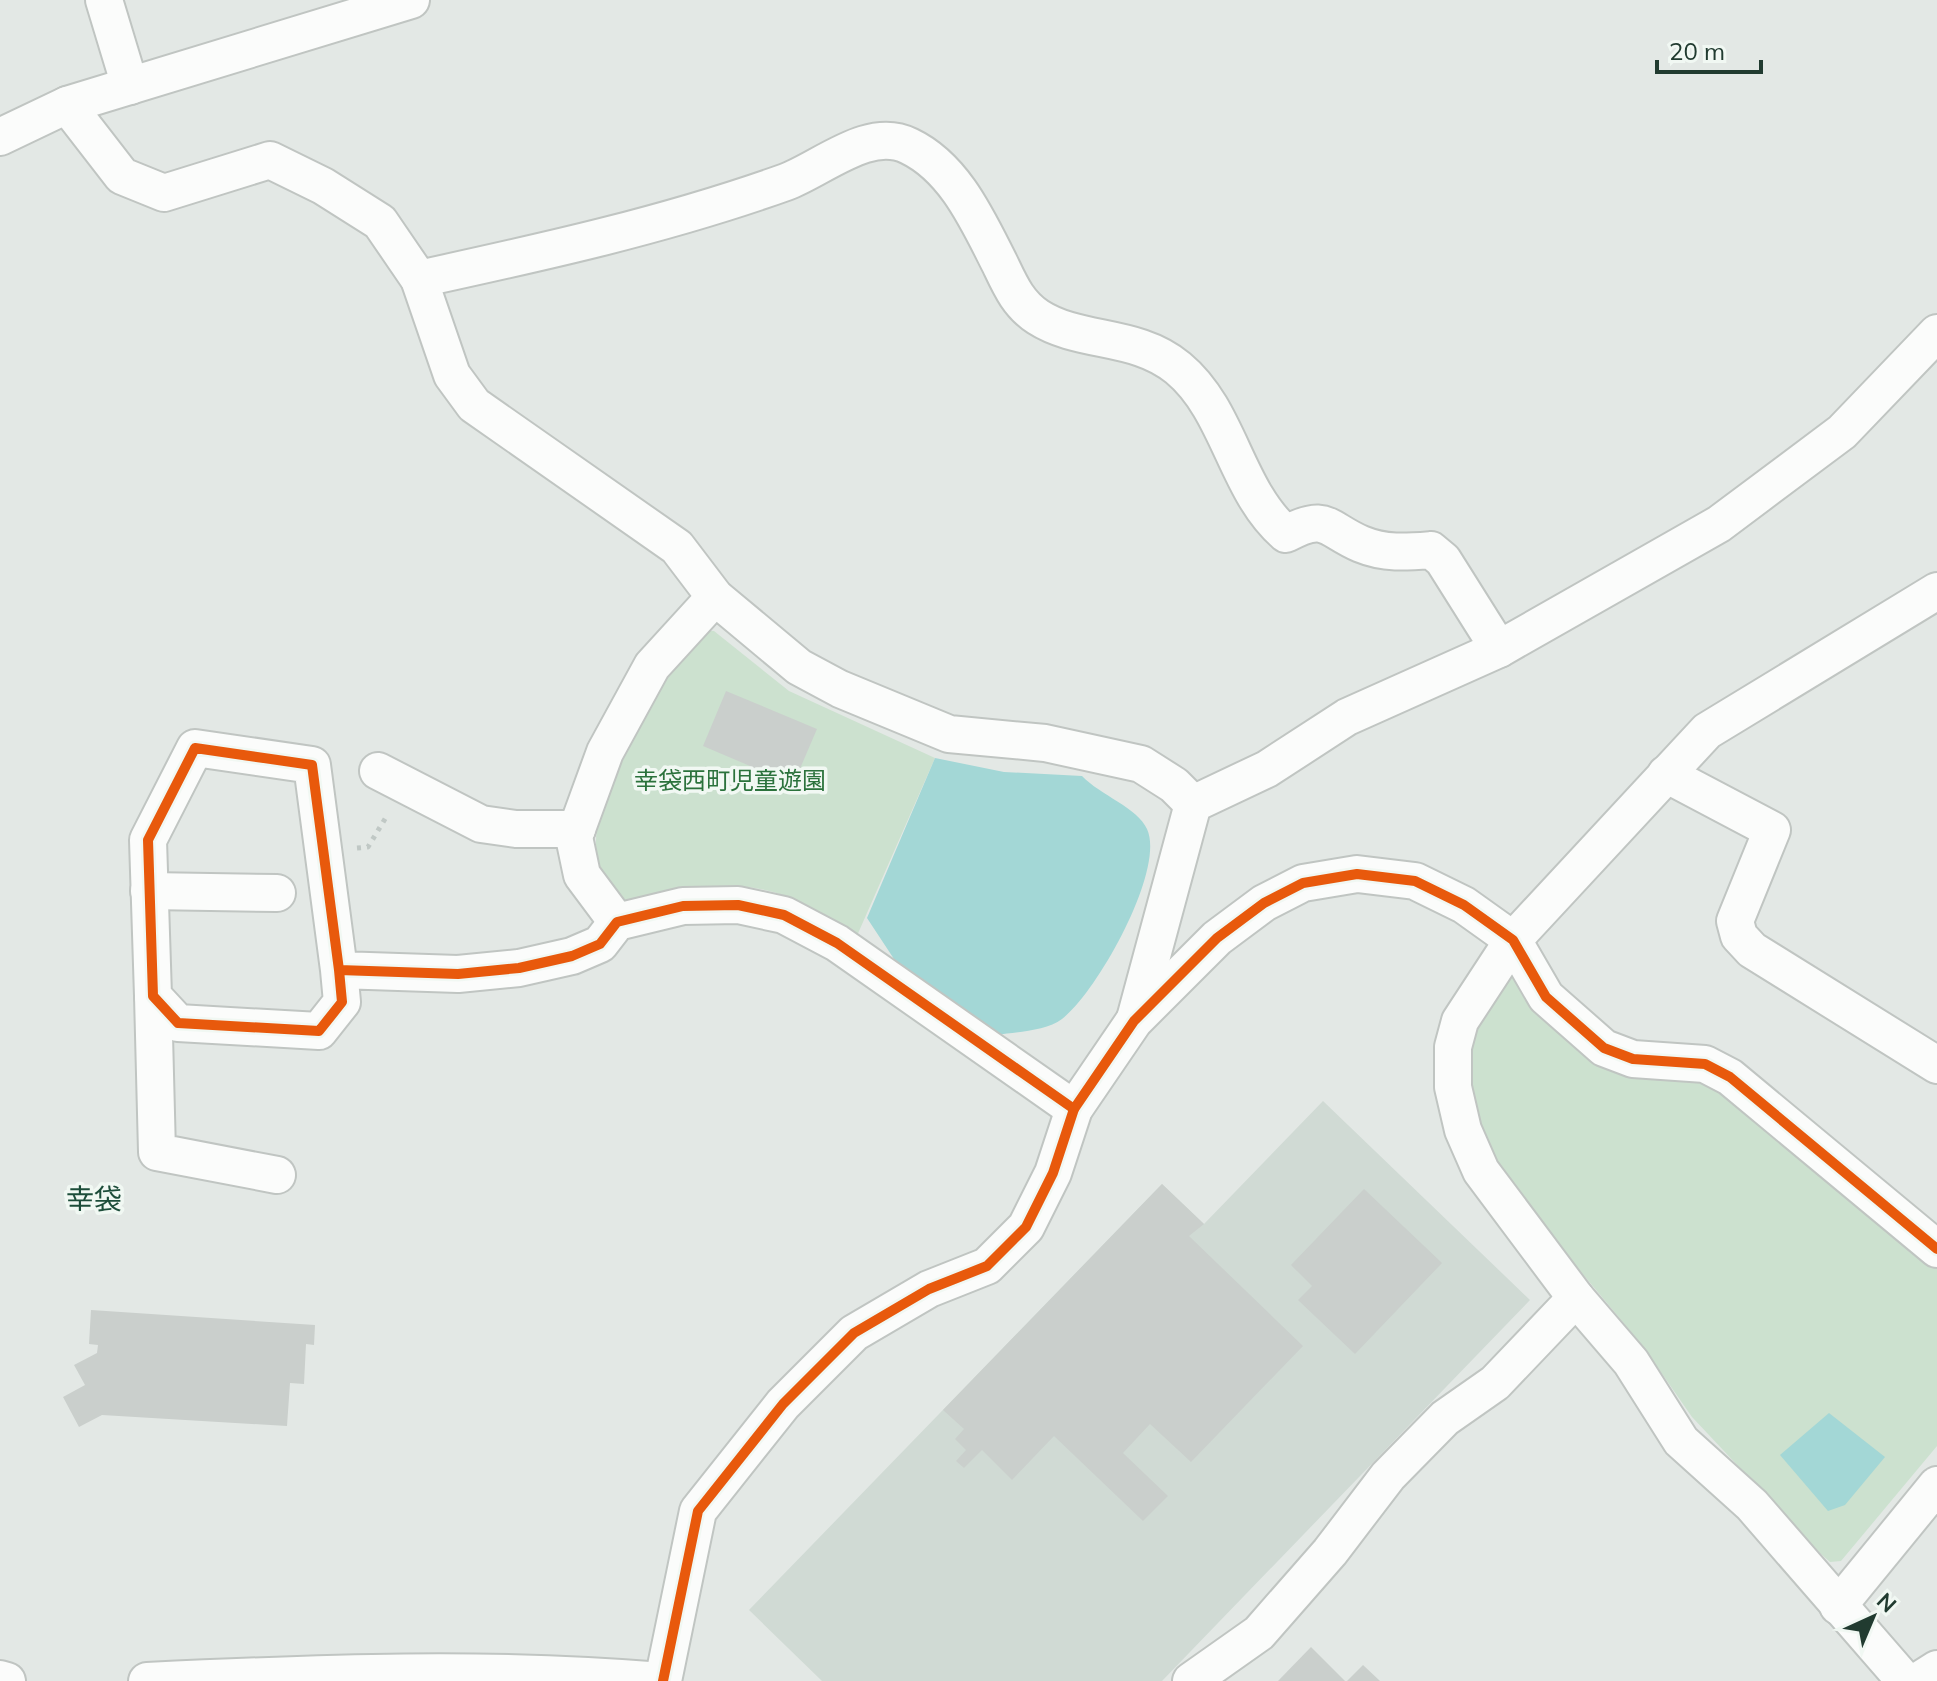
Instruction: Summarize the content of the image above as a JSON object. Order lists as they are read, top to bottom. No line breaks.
{"districts":["幸袋"],"parks":["幸袋西町児童遊園"],"scale_bar":"20 m","north":"top right"}
